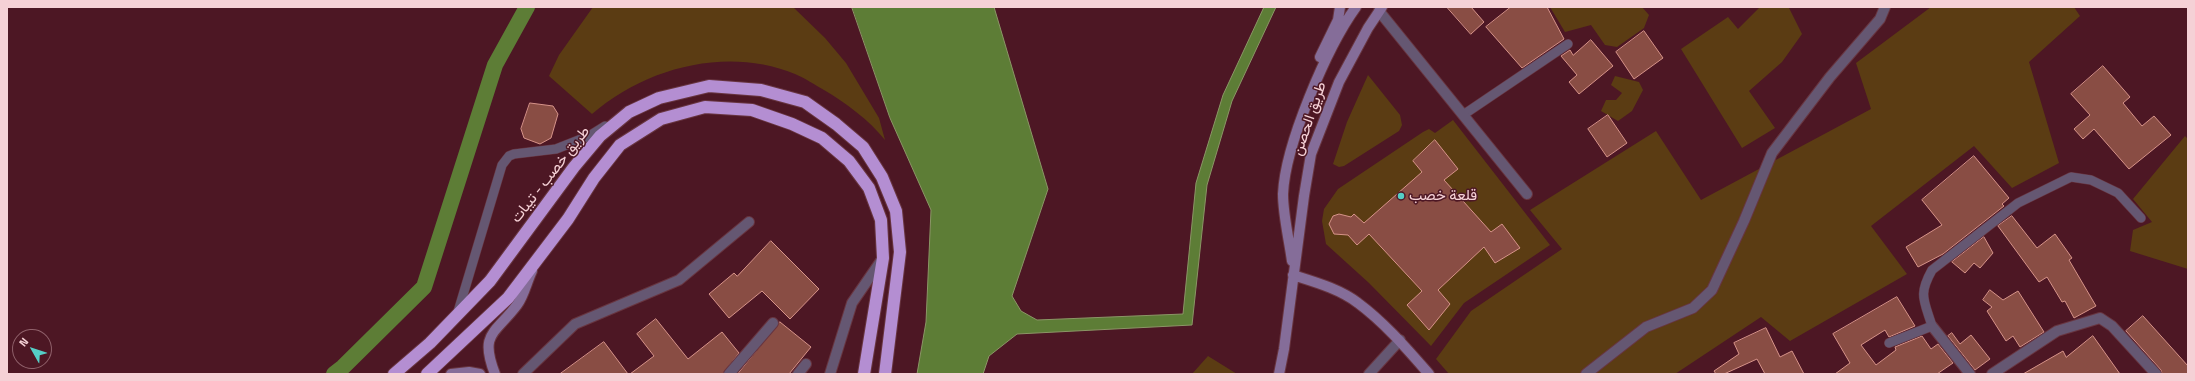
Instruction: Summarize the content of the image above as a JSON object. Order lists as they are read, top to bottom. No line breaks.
{"streets":{"highway":["طريق خصب - تيبات"],"street":["طريق الحصن"]},"places":["قلعة خصب"],"north":"top left"}
